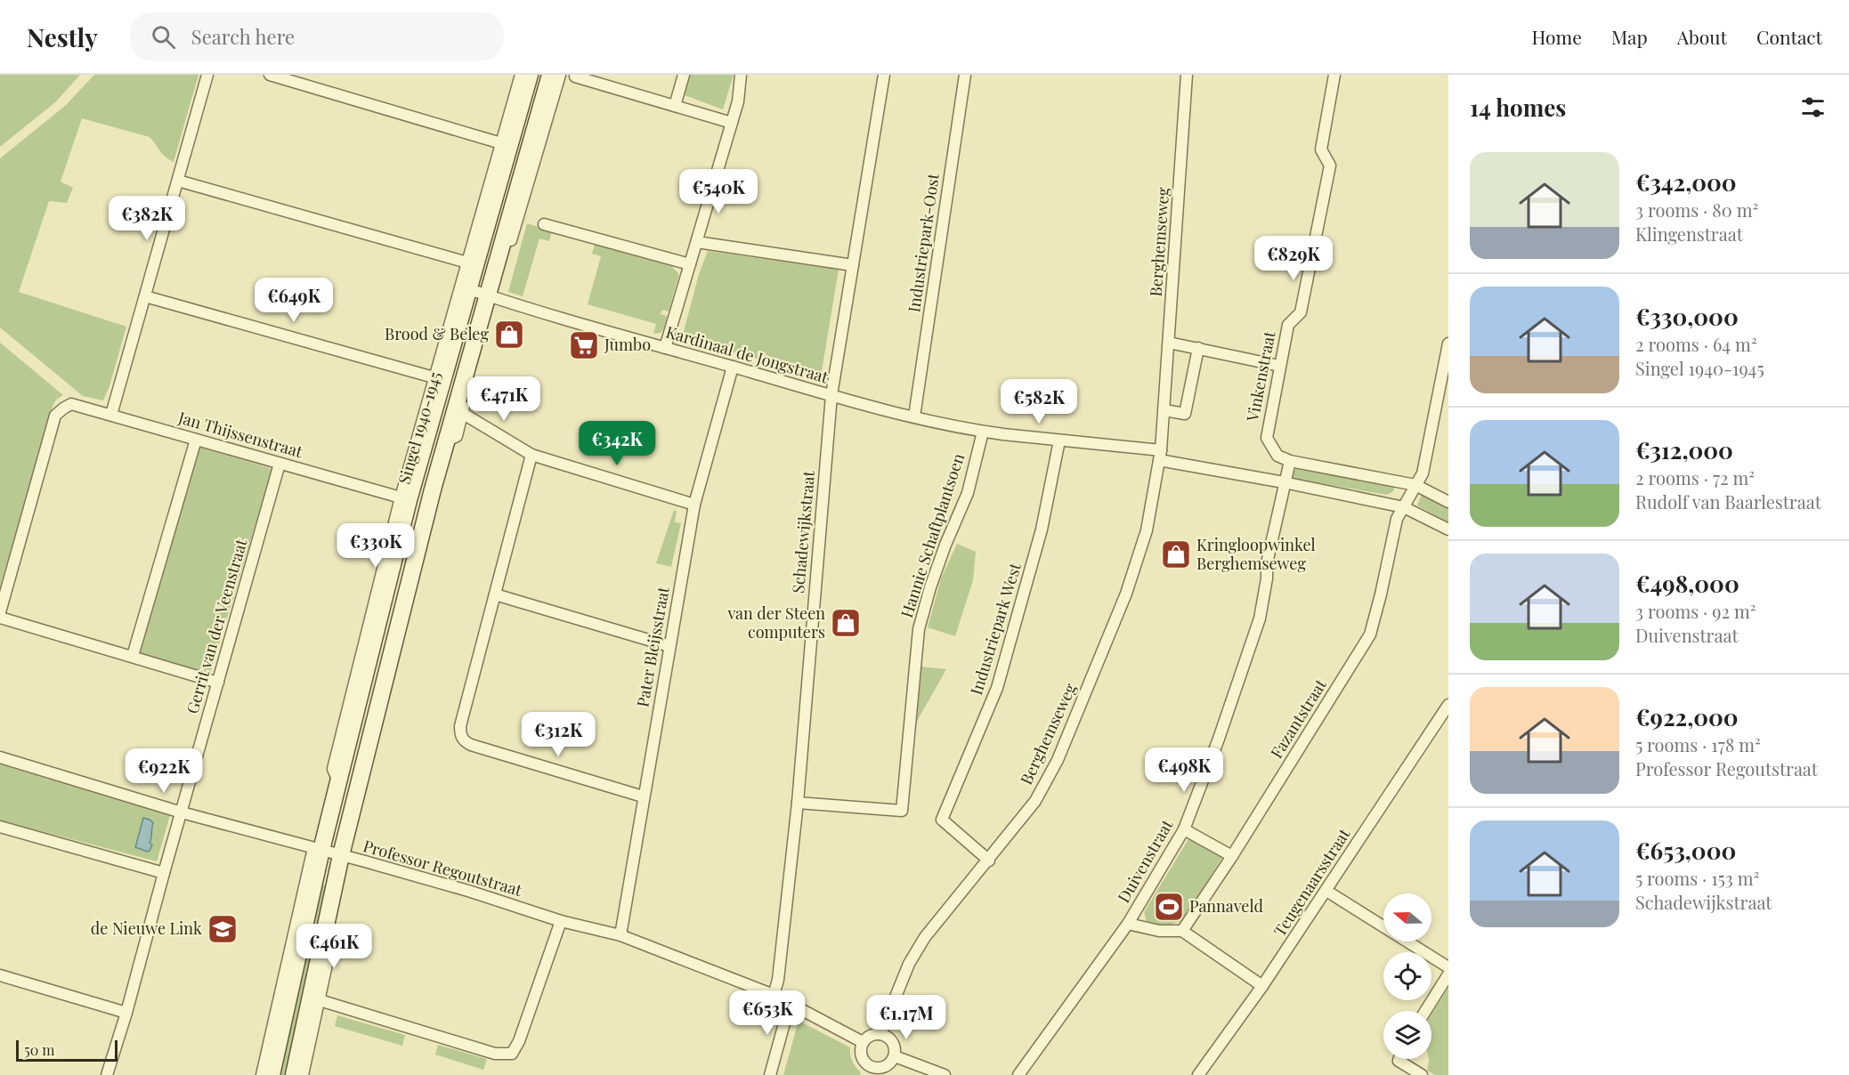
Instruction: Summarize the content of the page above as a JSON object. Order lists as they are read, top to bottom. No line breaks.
{"streets":{"main road":["Singel 1940-1945"],"street":["Berghemseweg","Industriepark-Oost","Kardinaal de Jongstraat","Vinkenstraat","Jan Thijssenstraat","Schadewijkstraat","Hannie Schaftplantsoen","Gerrit van der Veenstraat","Industriepark West","Pater Bleijsstraat","Fazantstraat","Duivenstraat","Professor Regoutstraat","Teugenaarsstraat"]},"crossings":[["Berghemseweg","Industriepark West"],["Berghemseweg","Professor Regoutstraat"],["Industriepark-Oost","Kardinaal de Jongstraat"],["Kardinaal de Jongstraat","Singel 1940-1945"],["Kardinaal de Jongstraat","Schadewijkstraat"],["Kardinaal de Jongstraat","Pater Bleijsstraat"],["Vinkenstraat","Duivenstraat"],["Singel 1940-1945","Jan Thijssenstraat"],["Singel 1940-1945","Professor Regoutstraat"],["Jan Thijssenstraat","Gerrit van der Veenstraat"],["Schadewijkstraat","Hannie Schaftplantsoen"],["Schadewijkstraat","Professor Regoutstraat"],["Gerrit van der Veenstraat","Professor Regoutstraat"],["Pater Bleijsstraat","Professor Regoutstraat"]],"places":{"shop":["Brood & Beleg","Kringloopwinkel Berghemseweg","van der Steen computers"],"supermarket":["Jumbo"],"sports":["Pannaveld"],"school or university":["de Nieuwe Link"]},"scale_bar":"50 m","north":"left","page":{"header":"Nestly","search":"Search here","nav":["Home","Map","About","Contact"],"heading":"14 homes","list":[{"name":"€342,000","note":"3 rooms · 80 m² · Klingenstraat"},{"name":"€330,000","note":"2 rooms · 64 m² · Singel 1940-1945"},{"name":"€312,000","note":"2 rooms · 72 m² · Rudolf van Baarlestraat"},{"name":"€498,000","note":"3 rooms · 92 m² · Duivenstraat"},{"name":"€922,000","note":"5 rooms · 178 m² · Professor Regoutstraat"},{"name":"€653,000","note":"5 rooms · 153 m² · Schadewijkstraat"}],"price":["€540K","€382K","€829K","€649K","€471K","€582K","€342K","€330K","€312K","€498K","€922K","€461K","€653K","€1.17M"],"scale":"50 m"}}
